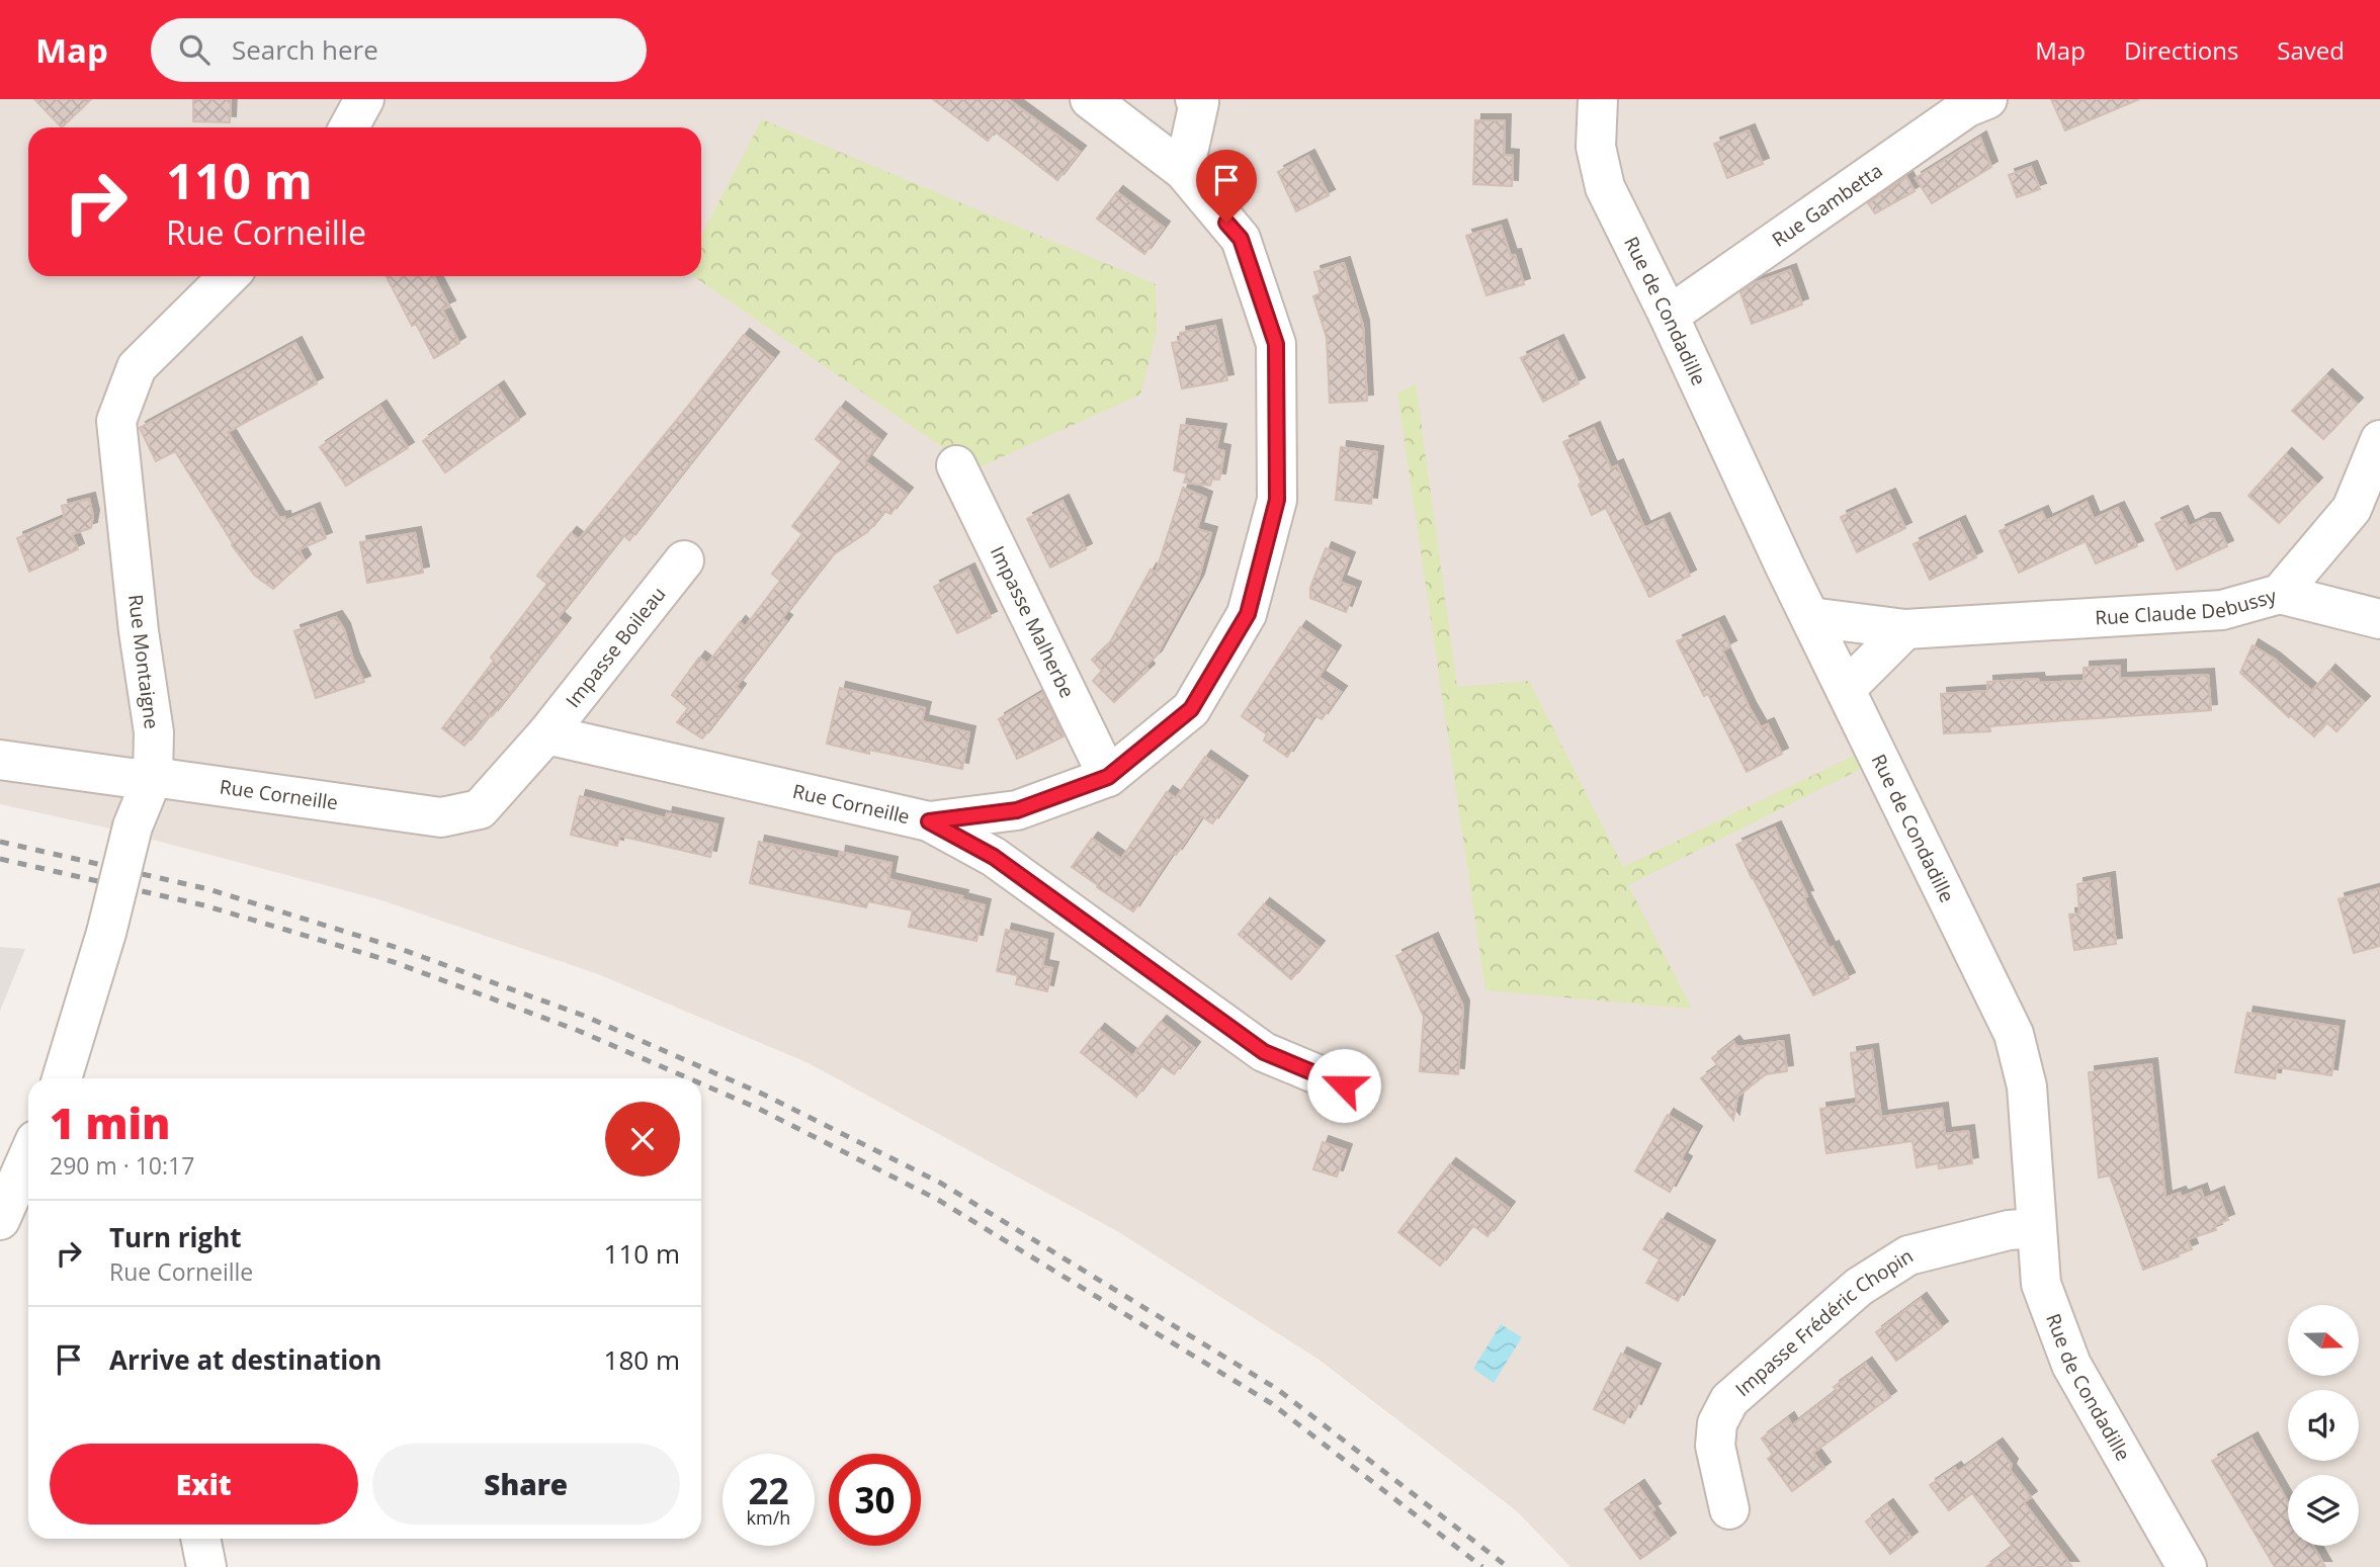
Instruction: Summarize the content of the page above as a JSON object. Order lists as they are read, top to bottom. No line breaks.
{"streets":{"street":["Rue Gambetta","Rue de Condadille","Rue Claude Debussy","Impasse Malherbe","Impasse Boileau","Rue Montaigne","Rue Corneille","Impasse Frédéric Chopin"]},"crossings":[["Rue Gambetta","Rue de Condadille"],["Rue de Condadille","Rue Claude Debussy"],["Rue de Condadille","Impasse Frédéric Chopin"],["Impasse Malherbe","Rue Corneille"],["Impasse Boileau","Rue Corneille"],["Rue Montaigne","Rue Corneille"]],"north":"right","page":{"header":"Map","search":"Search here","nav":["Map","Directions","Saved"],"turn":["110 m","Rue Corneille"],"heading":["1 min","290 m · 10:17"],"list":[{"name":"Turn right","note":"Rue Corneille","value":"110 m"},{"name":"Arrive at destination","value":"180 m"}],"buttons":["Exit","Share"],"speed":"22 km/h","limit":"30"}}
